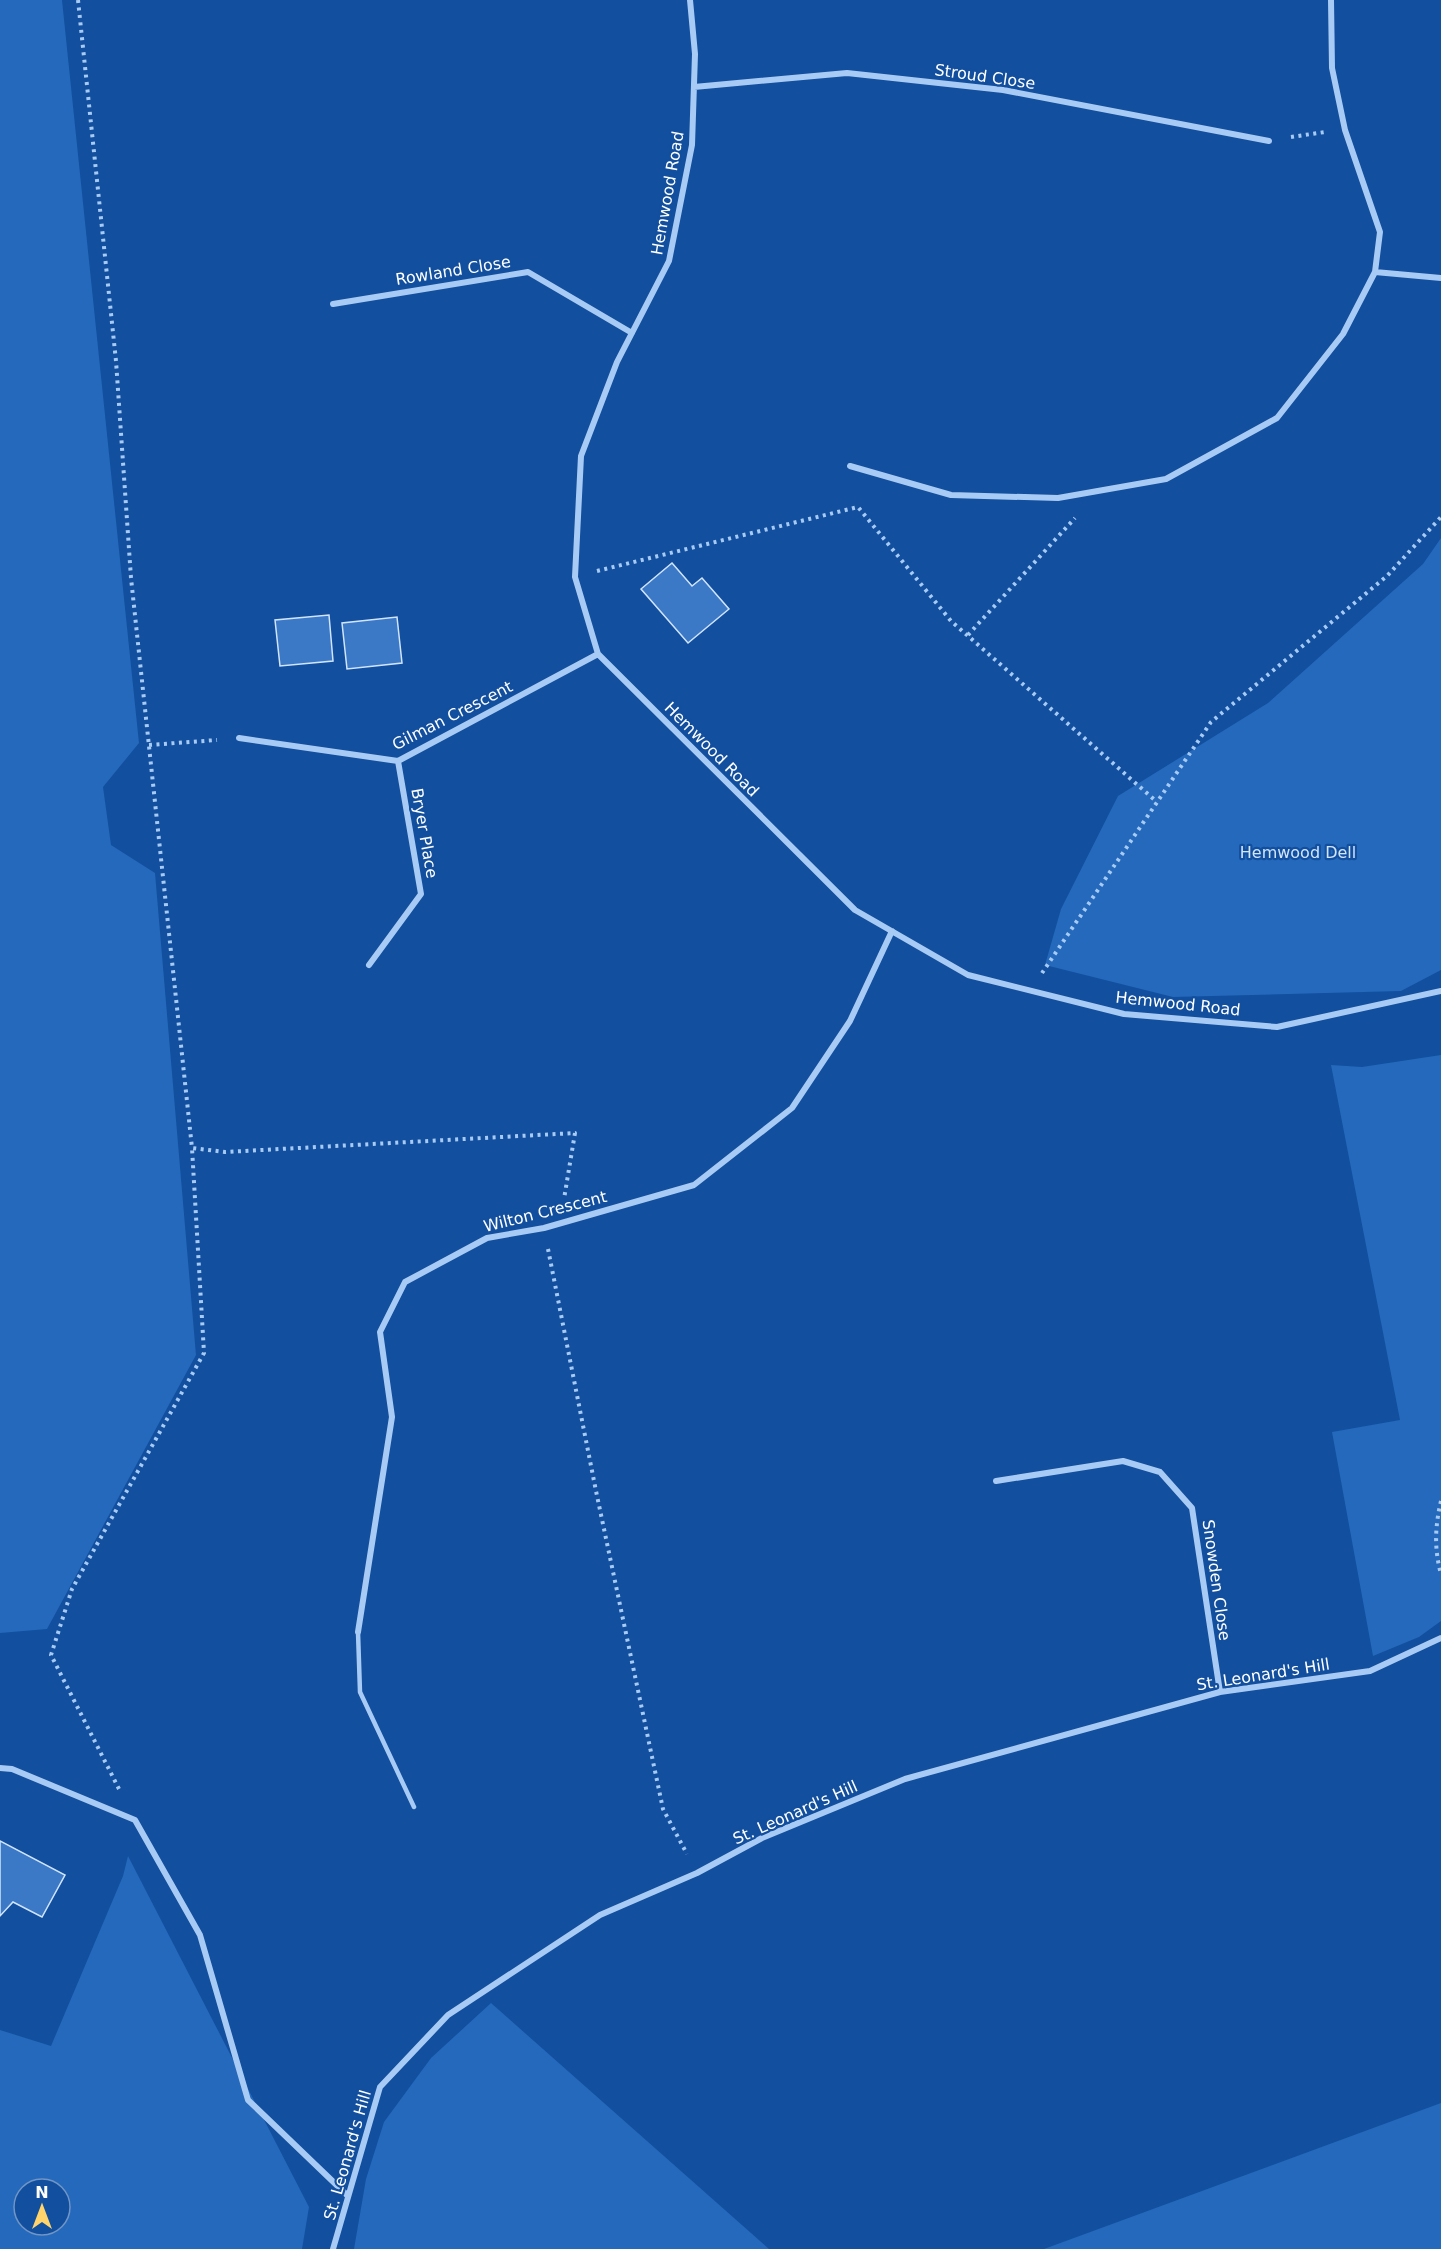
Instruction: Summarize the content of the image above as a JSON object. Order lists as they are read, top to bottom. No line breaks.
{"streets":{"street":["Stroud Close","Hemwood Road","Rowland Close","Gilman Crescent","Bryer Place","Wilton Crescent","Snowden Close","St. Leonard's Hill"]},"crossings":[["Stroud Close","Hemwood Road"],["Hemwood Road","Rowland Close"],["Hemwood Road","Gilman Crescent"],["Hemwood Road","Wilton Crescent"],["Gilman Crescent","Bryer Place"],["Snowden Close","St. Leonard's Hill"]],"parks":["Hemwood Dell"],"north":"top"}
